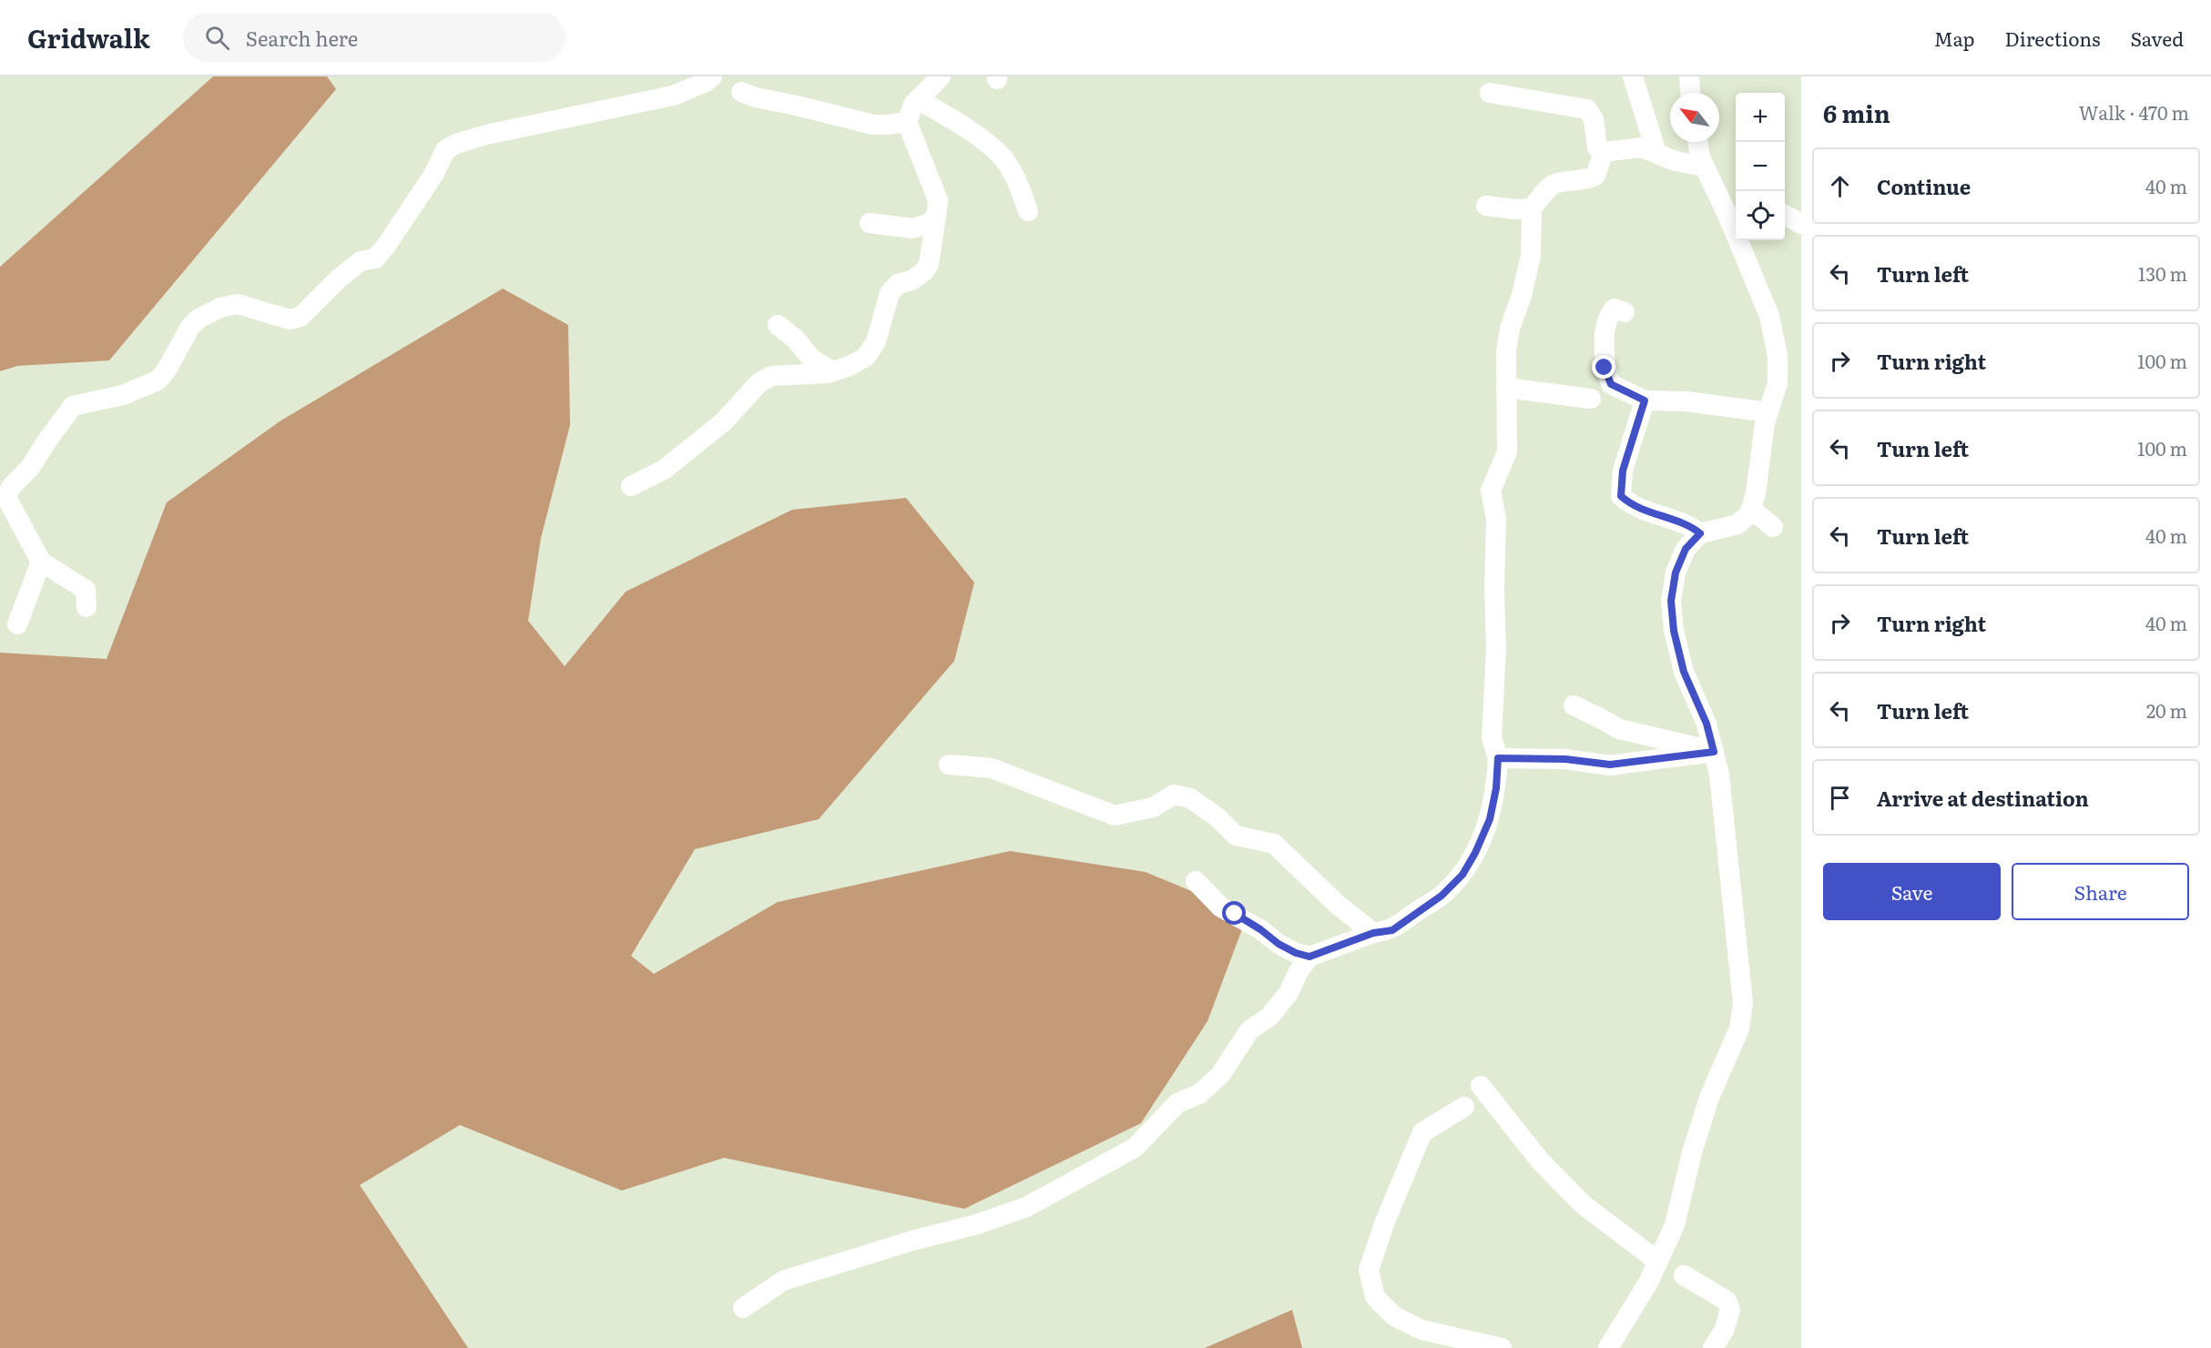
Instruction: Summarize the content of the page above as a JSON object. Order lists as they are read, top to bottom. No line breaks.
{"north":"top left","page":{"header":"Gridwalk","search":"Search here","nav":["Map","Directions","Saved"],"heading":["6 min","Walk · 470 m"],"map_buttons":["+","−"],"list":[["Continue","40 m"],["Turn left","130 m"],["Turn right","100 m"],["Turn left","100 m"],["Turn left","40 m"],["Turn right","40 m"],["Turn left","20 m"],"Arrive at destination"],"buttons":["Save","Share"]}}
